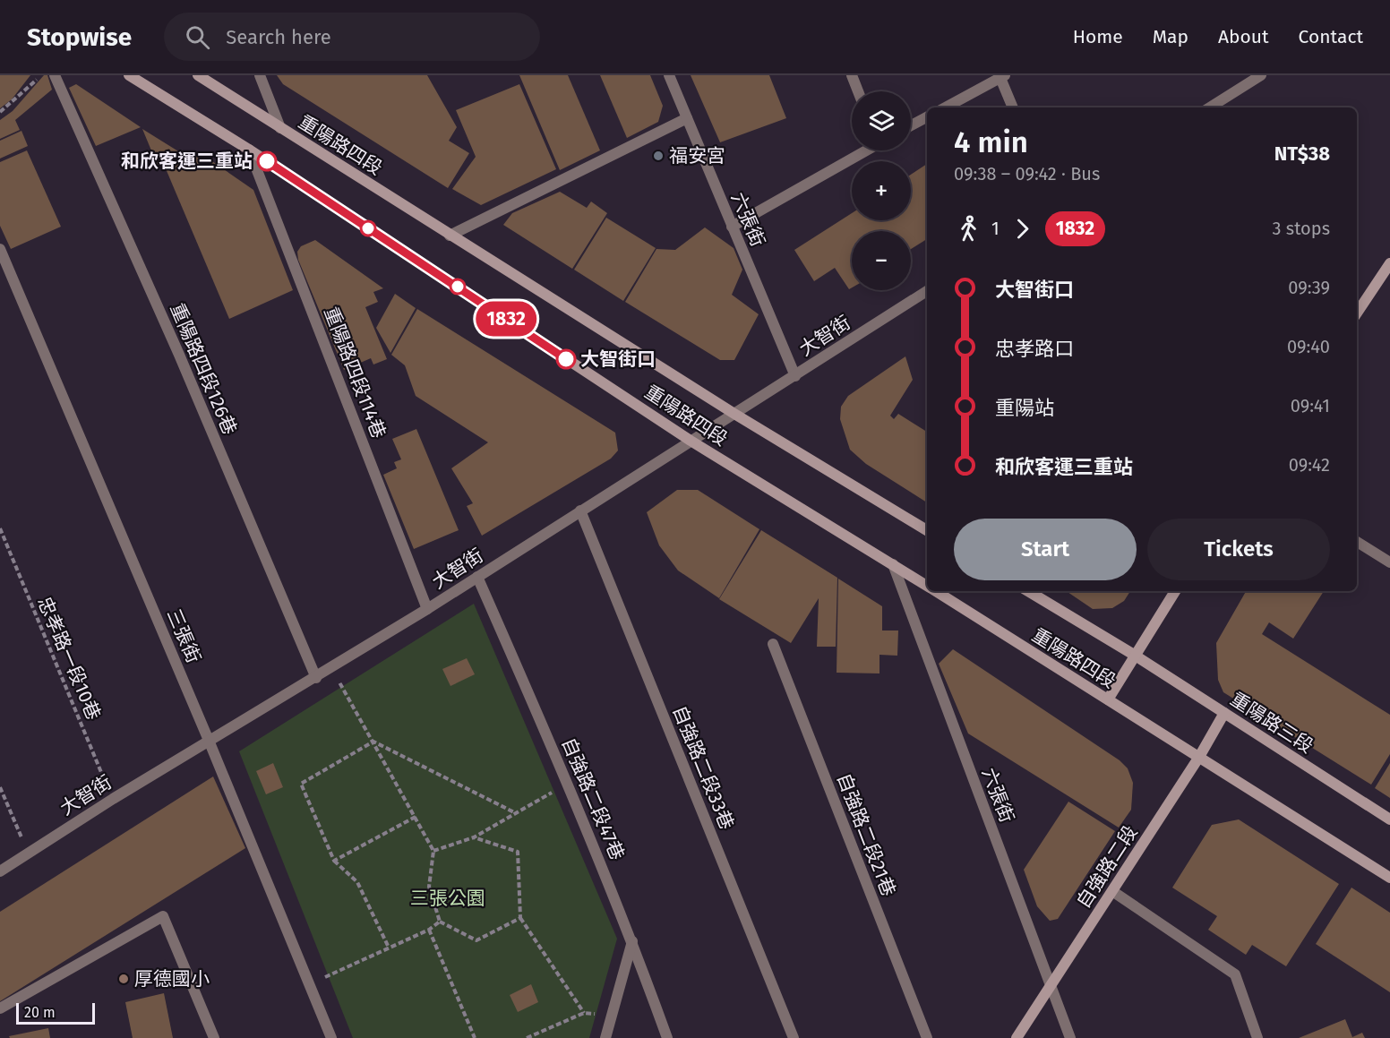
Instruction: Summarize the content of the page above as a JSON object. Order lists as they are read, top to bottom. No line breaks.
{"streets":{"main road":["重陽路四段","重陽路三段","自強路二段"],"street":["六張街","大智街","重陽路四段126巷","重陽路四段114巷","三張街","自強路二段33巷","自強路二段47巷","自強路二段21巷"],"path":["忠孝路一段10巷"]},"crossings":[["重陽路四段","六張街"],["重陽路四段","大智街"],["重陽路四段","重陽路四段114巷"],["重陽路四段","重陽路三段"],["重陽路四段","自強路二段"],["六張街","大智街"],["六張街","自強路二段"],["大智街","重陽路四段126巷"],["大智街","重陽路四段114巷"],["大智街","三張街"],["大智街","忠孝路一段10巷"],["大智街","自強路二段33巷"],["大智街","自強路二段47巷"],["重陽路三段","自強路二段"]],"parks":["三張公園"],"places":["福安宮","和欣客運三重站","大智街口","厚德國小"],"lines":["bus line 1832"],"scale_bar":"20 m","page":{"header":"Stopwise","search":"Search here","nav":["Home","Map","About","Contact"],"on_map":"1832","map_buttons":["+","−"],"heading":["4 min","09:38 – 09:42 · Bus","NT$38"],"legs":["1","1832","3 stops"],"list":[{"name":"大智街口","value":"09:39"},{"name":"忠孝路口","value":"09:40"},{"name":"重陽站","value":"09:41"},{"name":"和欣客運三重站","value":"09:42"}],"buttons":["Start","Tickets"],"scale":"20 m"}}
